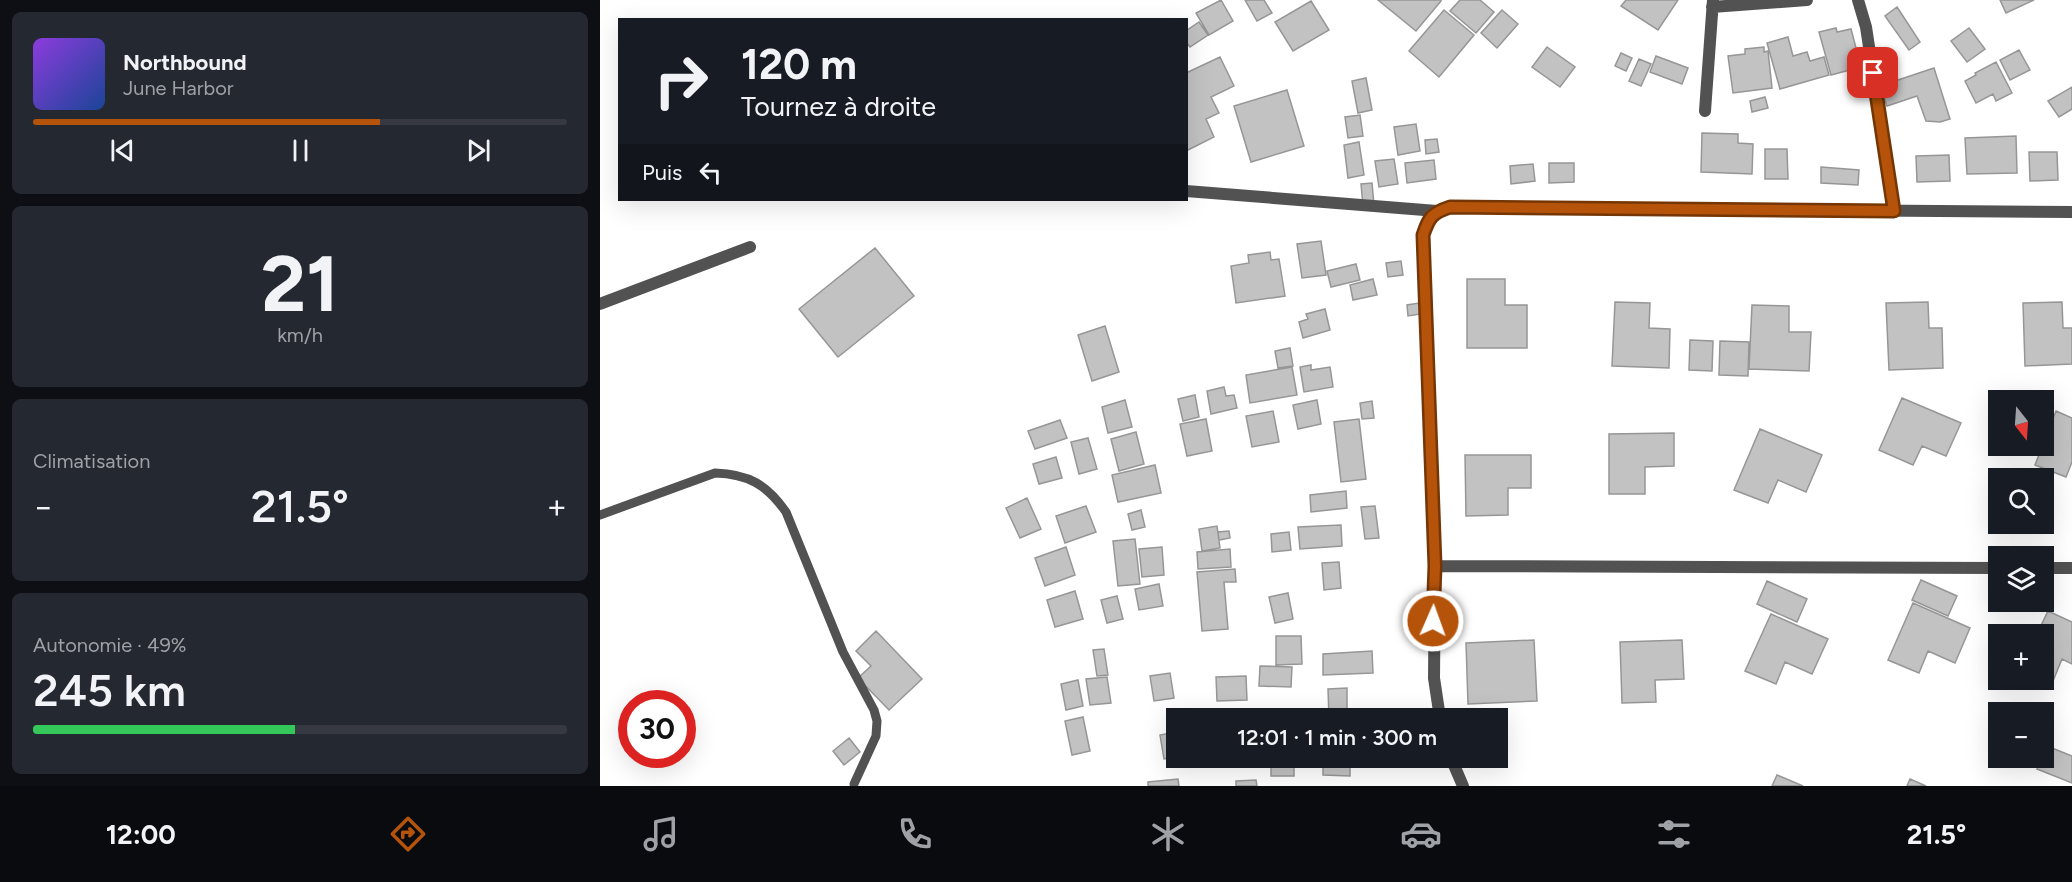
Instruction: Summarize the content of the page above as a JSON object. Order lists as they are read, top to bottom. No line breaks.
{"north":"bottom","page":{"turn":["120 m","Tournez à droite"],"song":["Northbound","June Harbor"],"then":"Puis","tile":[["21","km/h"],"Climatisation",["Autonomie · 49%","245 km"]],"map_buttons":["+","−"],"heat":["−","21.5°","+"],"limit":"30","trip":"12:01 · 1 min · 300 m","tabs":["12:00","21.5°"]}}
